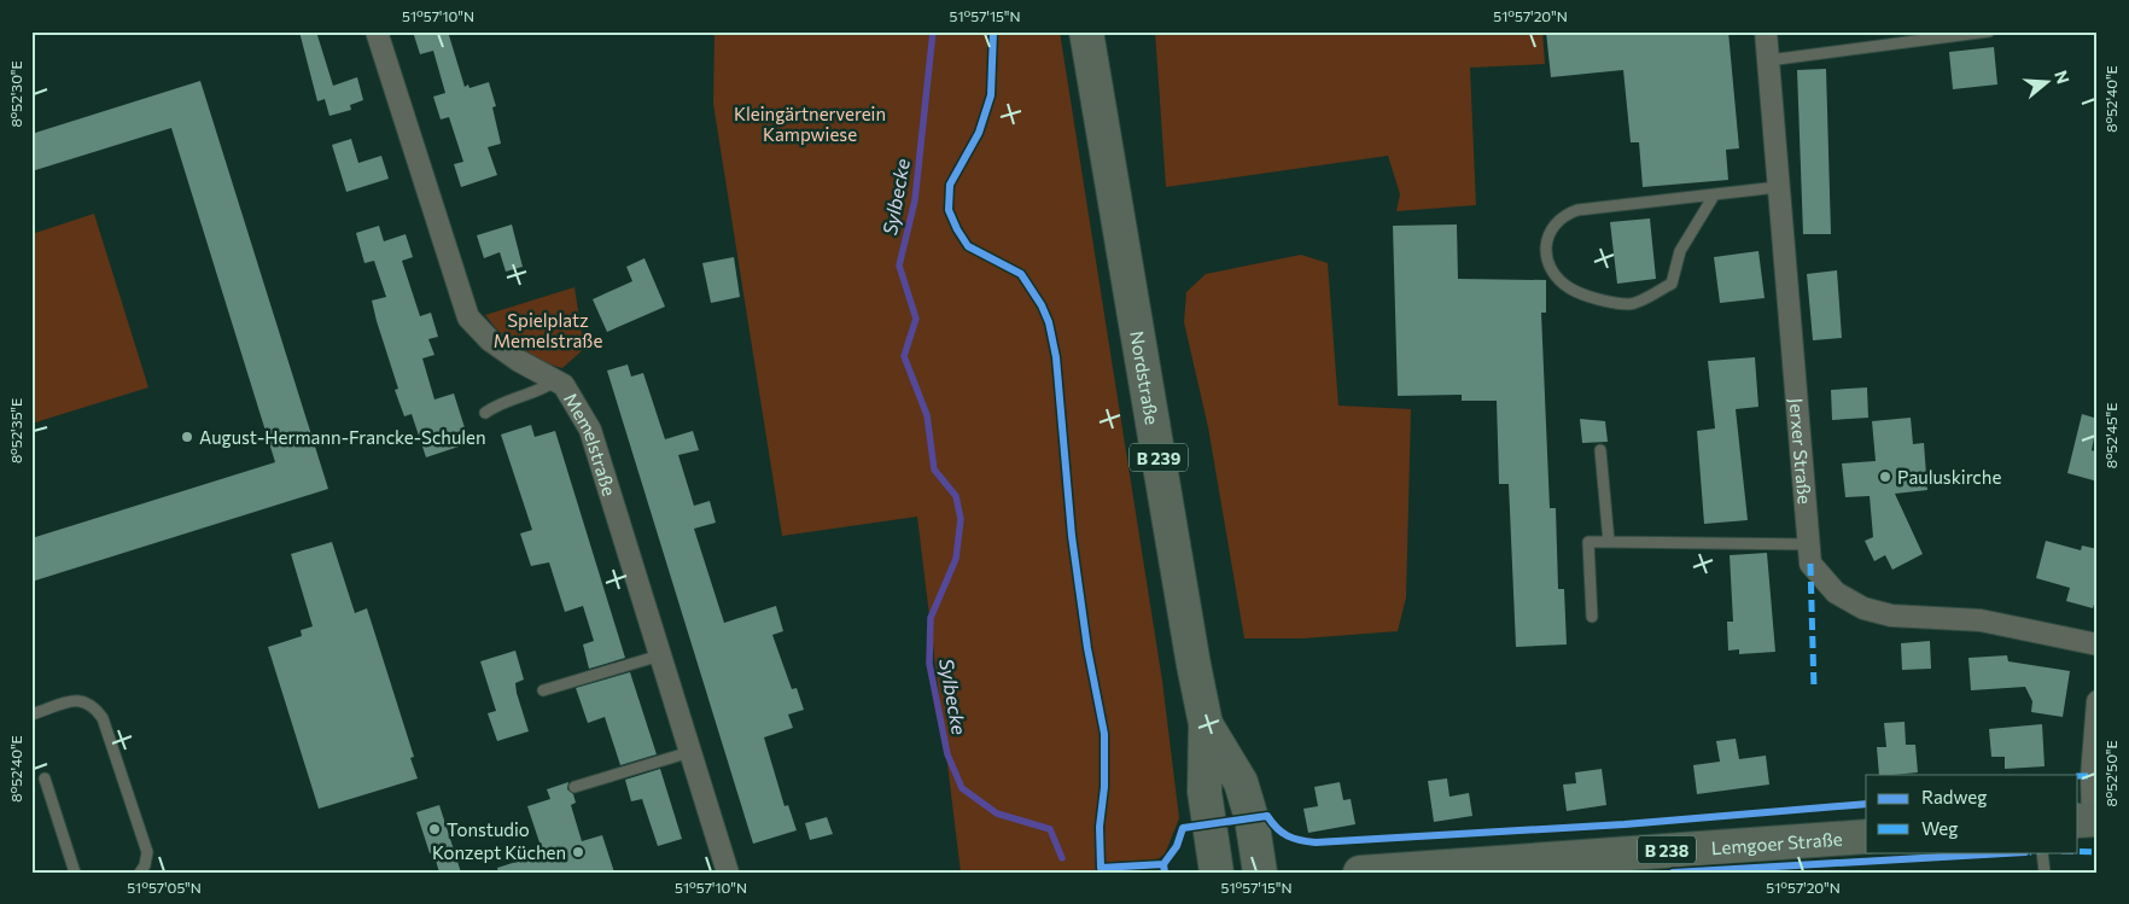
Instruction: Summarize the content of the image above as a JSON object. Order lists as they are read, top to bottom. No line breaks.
{"streets":{"main road":["Nordstraße","B 239","Lemgoer Straße","B 238"],"street":["Memelstraße","Jerxer Straße"]},"water":["Sylbecke"],"parks":["Kleingärtnerverein Kampwiese","Spielplatz Memelstraße"],"places":["August-Hermann-Francke-Schulen","Pauluskirche","Tonstudio","Konzept Küchen"],"legend":["Radweg","Weg"],"north":"right","coordinates":["51°57'10\"N","51°57'15\"N","51°57'20\"N","8°52'30\"E","8°52'40\"E","8°52'35\"E","8°52'45\"E","8°52'50\"E","51°57'05\"N"]}
